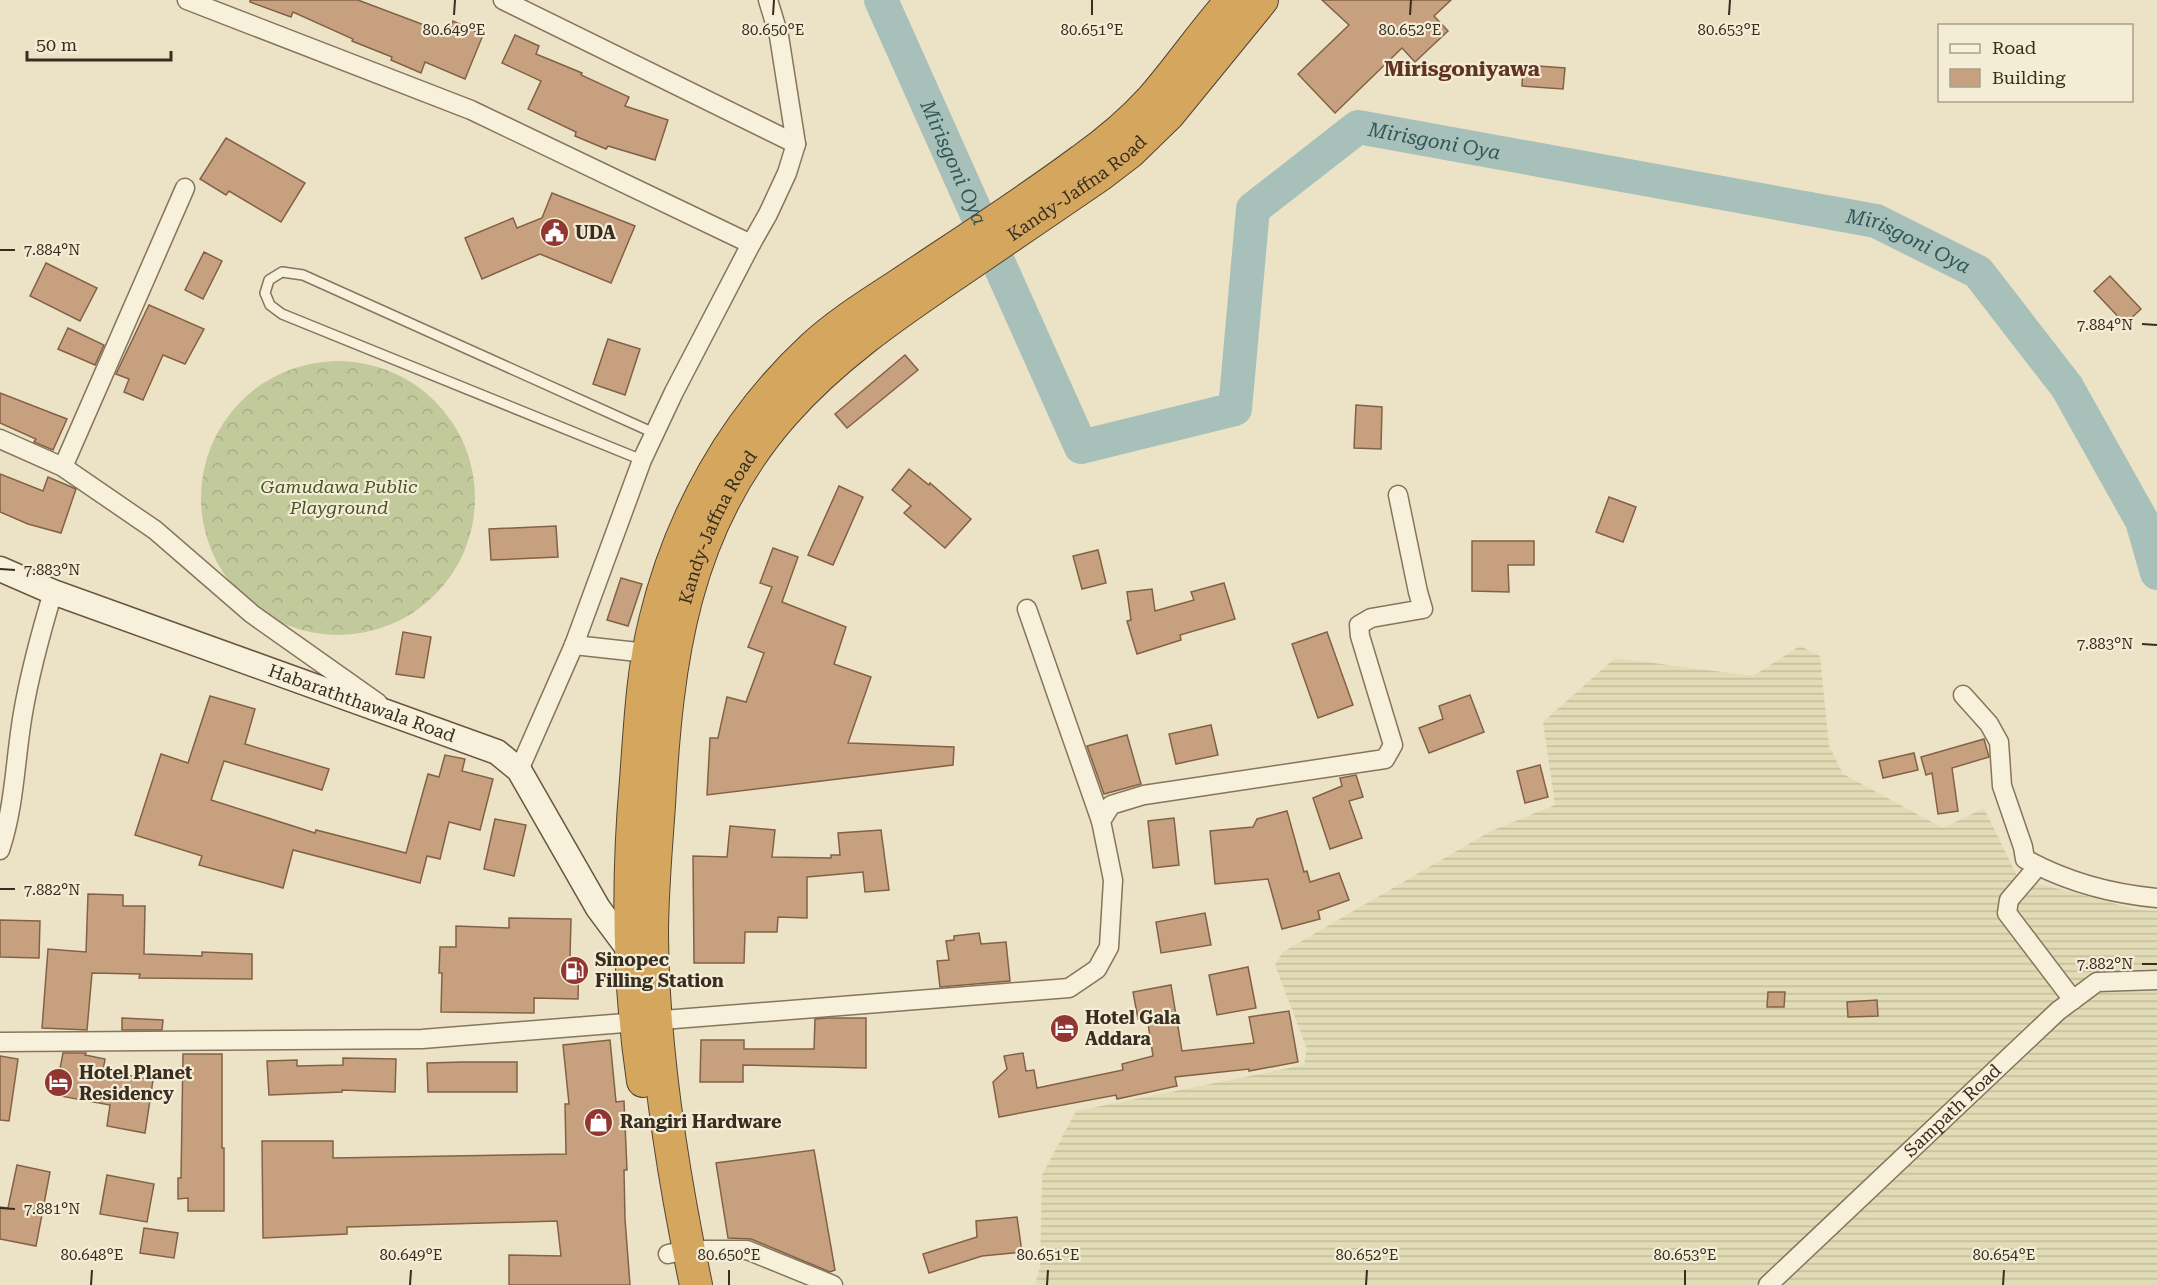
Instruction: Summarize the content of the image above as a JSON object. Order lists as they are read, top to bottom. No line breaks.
{"streets":{"highway":["Kandy-Jaffna Road"],"street":["Habaraththawala Road","Sampath Road"]},"crossings":[["Kandy-Jaffna Road","Habaraththawala Road"]],"districts":["Mirisgoniyawa"],"water":["Mirisgoni Oya"],"parks":["Gamudawa Public Playground"],"places":{"public building":["UDA"],"fuel station":["Sinopec Filling Station"],"hotel":["Hotel Gala Addara","Hotel Planet Residency"],"shop":["Rangiri Hardware"]},"legend":["Road","Building"],"scale_bar":"50 m","coordinates":["80.649°E","80.650°E","80.651°E","80.652°E","80.653°E","7.884°N","7.883°N","7.882°N","7.881°N","80.648°E","80.654°E"]}
